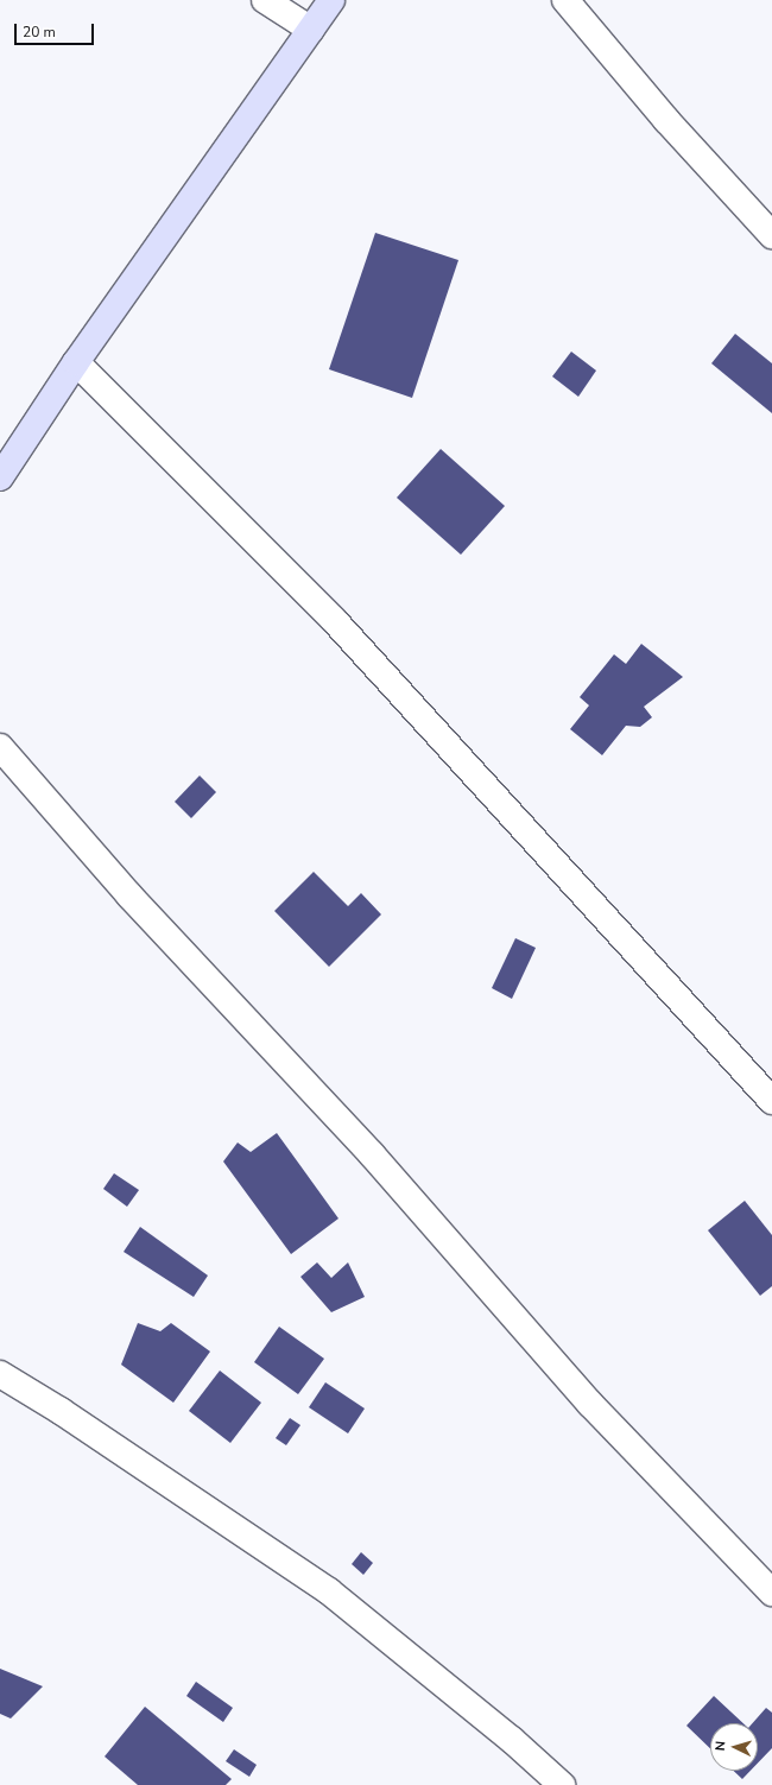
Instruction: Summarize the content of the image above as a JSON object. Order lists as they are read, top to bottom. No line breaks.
{"scale_bar":"20 m","north":"left"}
